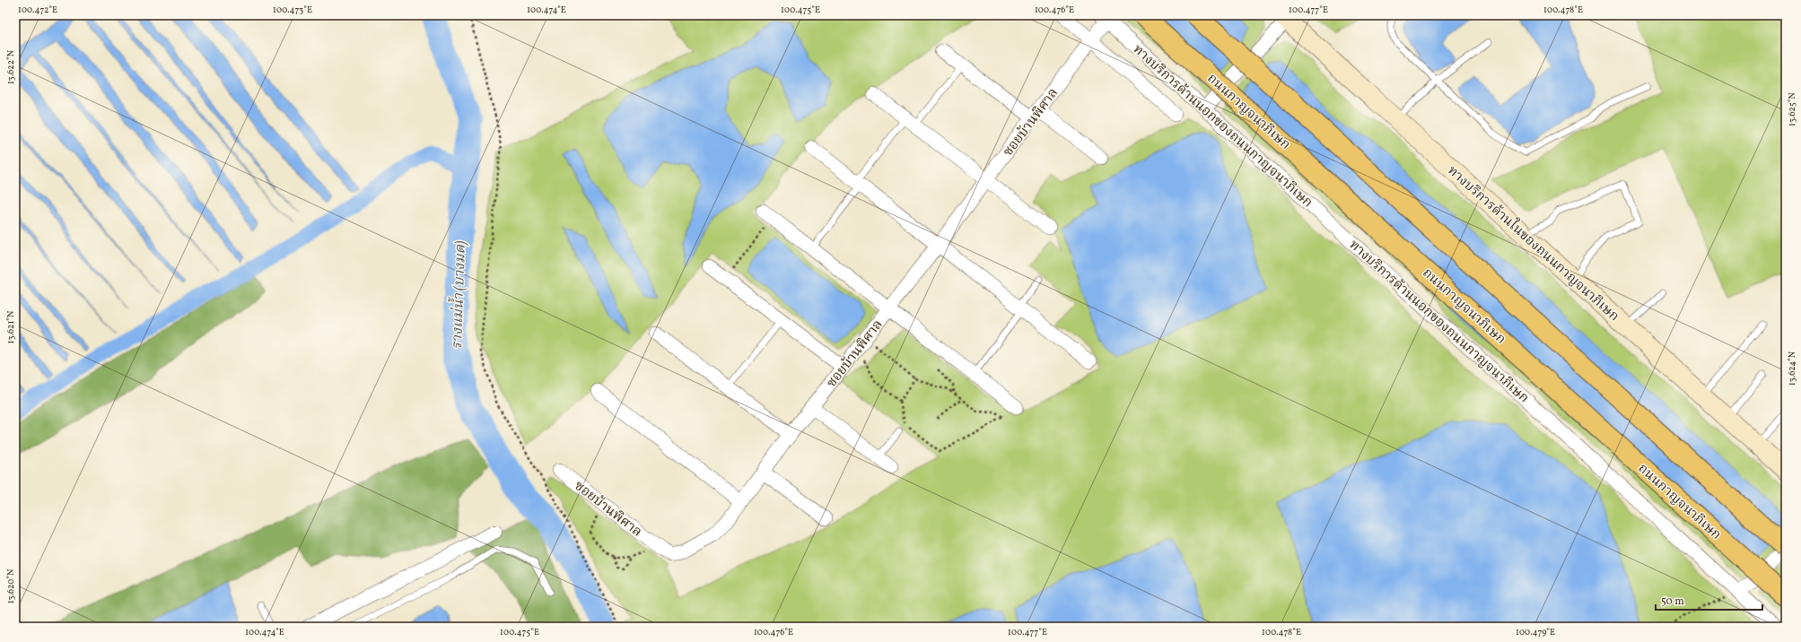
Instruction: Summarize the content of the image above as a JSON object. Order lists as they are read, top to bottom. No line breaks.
{"streets":{"highway":["ถนนกาญจนาภิเษก"],"main road":["ทางบริการด้านในของถนนกาญจนาภิเษก"],"street":["ซอยบ้านพิศาล","ทางบริการด้านนอกของถนนกาญจนาภิเษก"]},"crossings":[["ซอยบ้านพิศาล","ทางบริการด้านนอกของถนนกาญจนาภิเษก"]],"water":["รางแม่น้ำ (บางมด)"],"scale_bar":"50 m","coordinates":["100.472°E","100.473°E","100.474°E","100.475°E","100.476°E","100.477°E","100.478°E","13.622°N","13.625°N","13.621°N","13.624°N","13.620°N","100.479°E"]}
